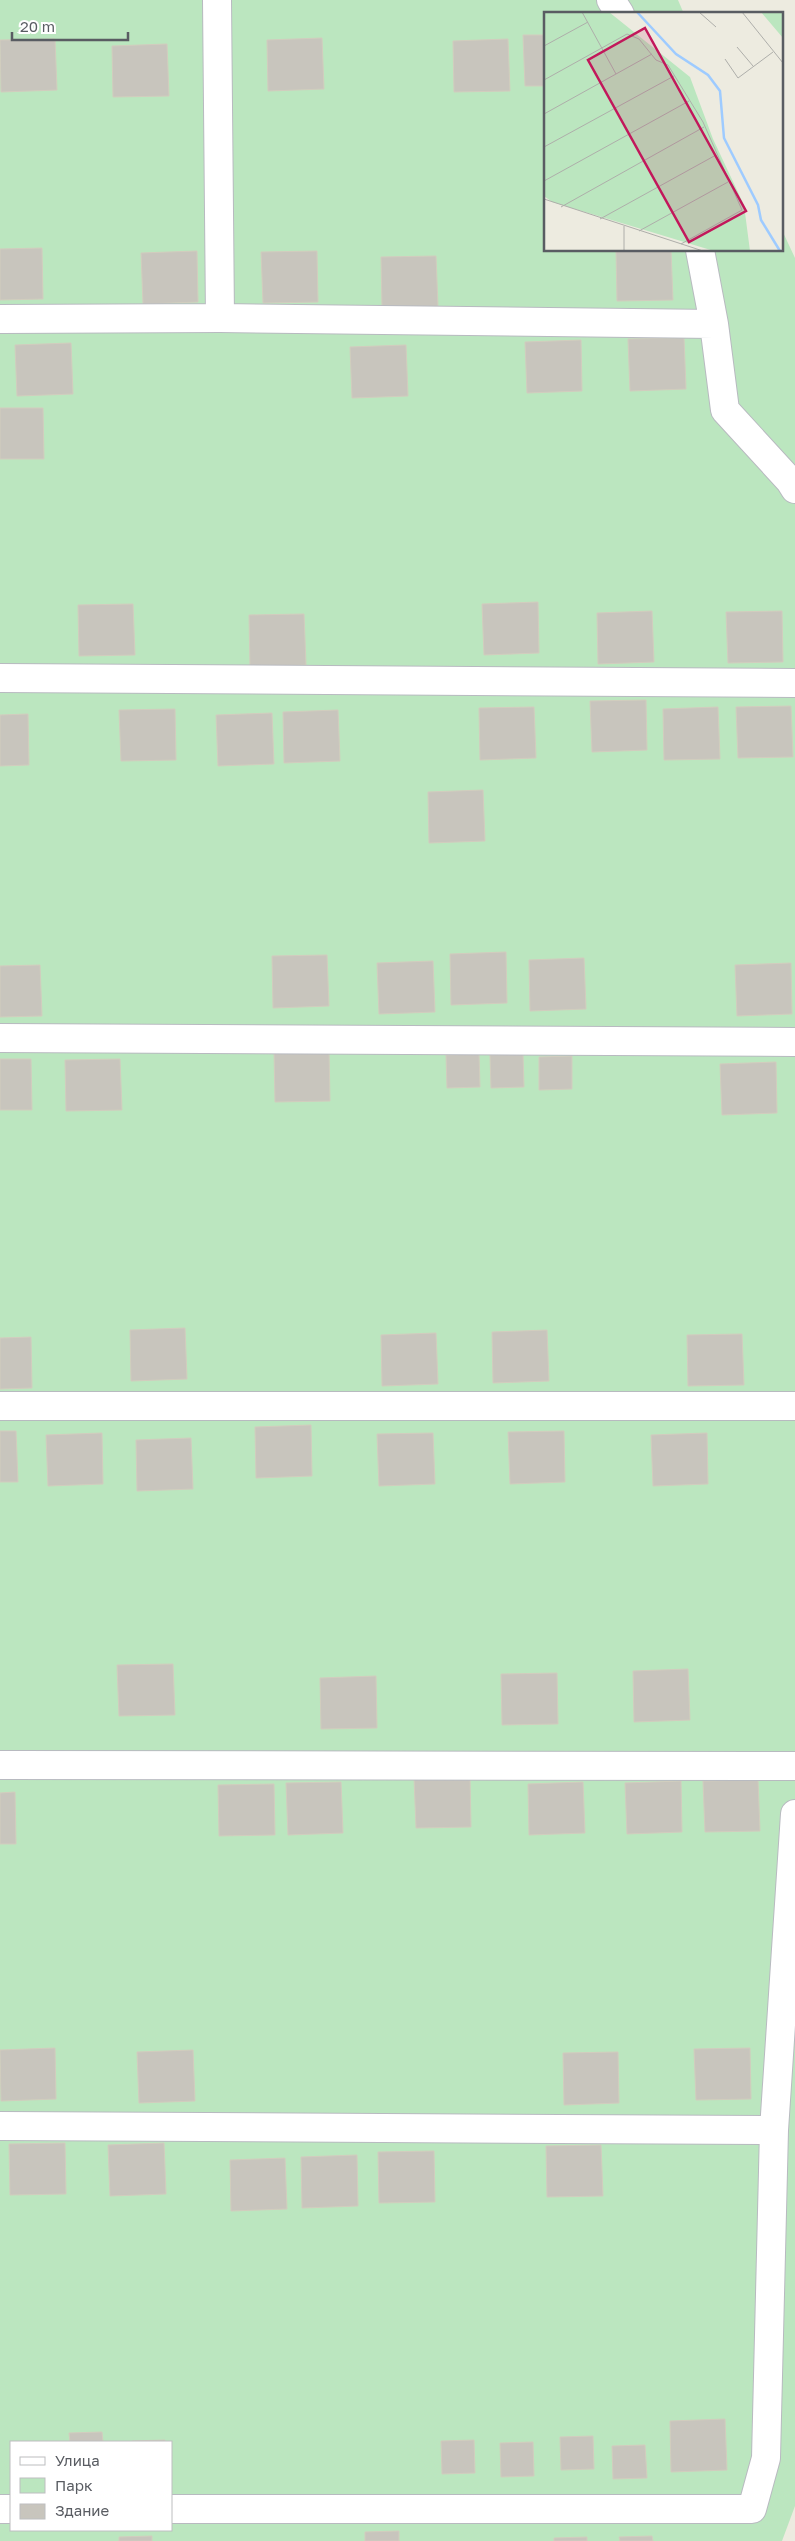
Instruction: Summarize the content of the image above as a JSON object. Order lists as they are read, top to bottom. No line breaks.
{"legend":["Улица","Парк","Здание"],"scale_bar":"20 m"}
